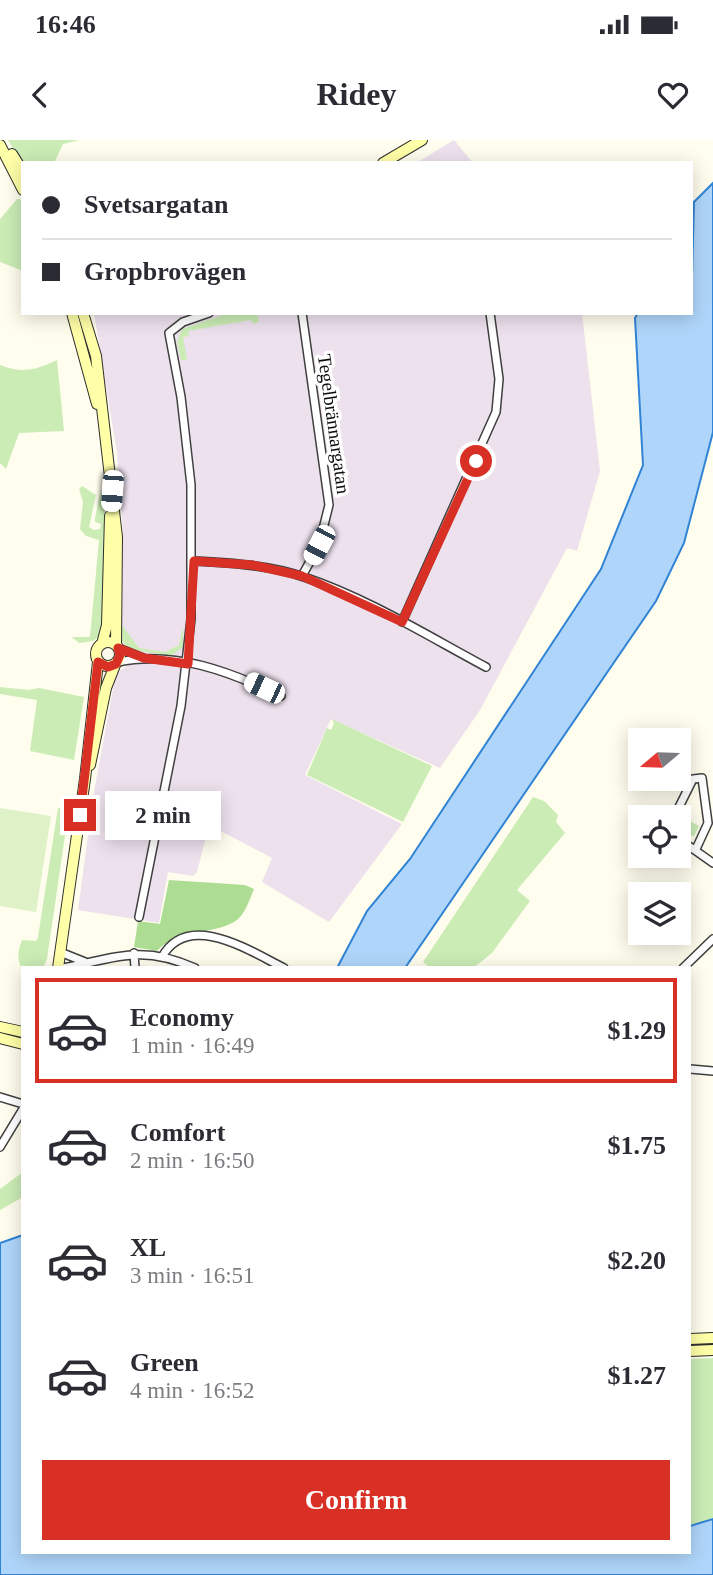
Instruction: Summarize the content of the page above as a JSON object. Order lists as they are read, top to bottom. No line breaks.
{"streets":{"street":["Tegelbrännargatan"]},"north":"left","page":{"status":"16:46","header":"Ridey","banner":["Svetsargatan","Gropbrovägen"],"bubble":"2 min","list":[{"name":"Economy","note":"1 min · 16:49","value":"$1.29"},{"name":"Comfort","note":"2 min · 16:50","value":"$1.75"},{"name":"XL","note":"3 min · 16:51","value":"$2.20"},{"name":"Green","note":"4 min · 16:52","value":"$1.27"}],"buttons":"Confirm"}}
